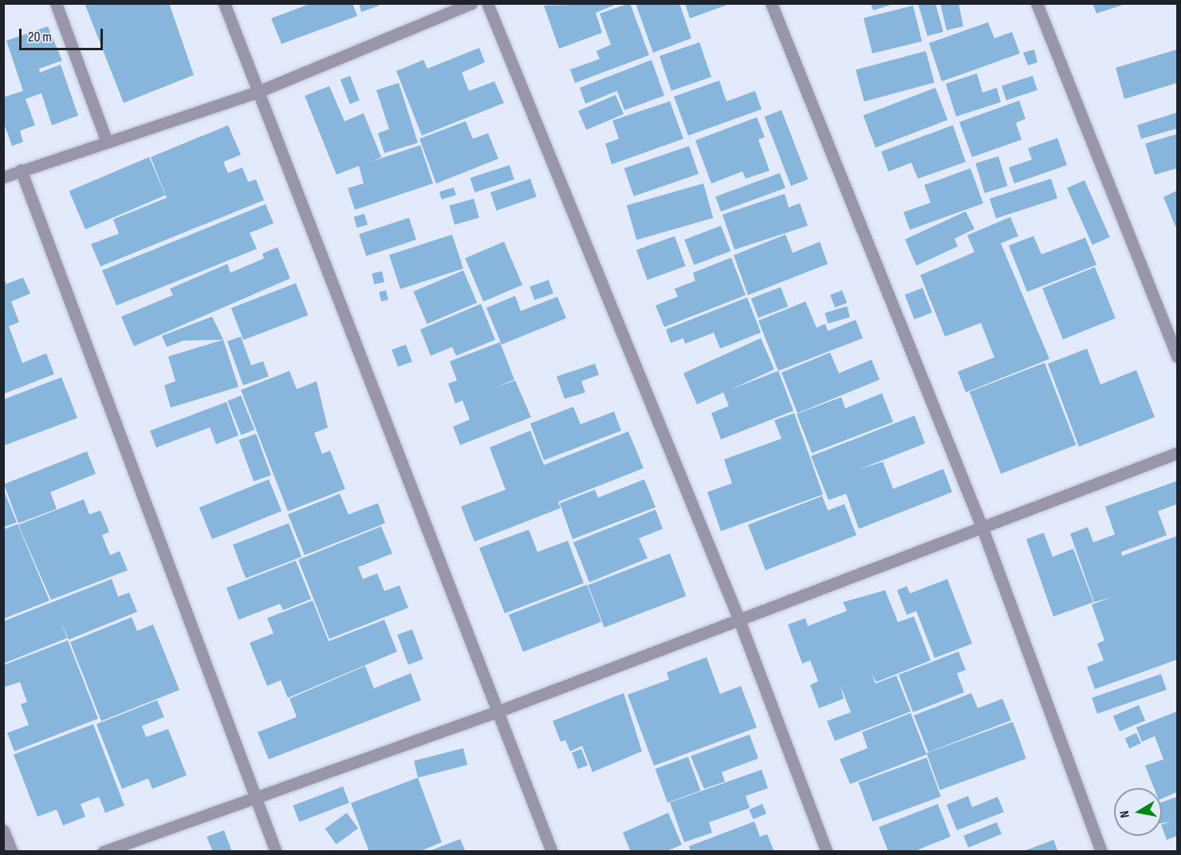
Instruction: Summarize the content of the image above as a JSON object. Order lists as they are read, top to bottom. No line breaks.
{"scale_bar":"20 m","north":"left"}
